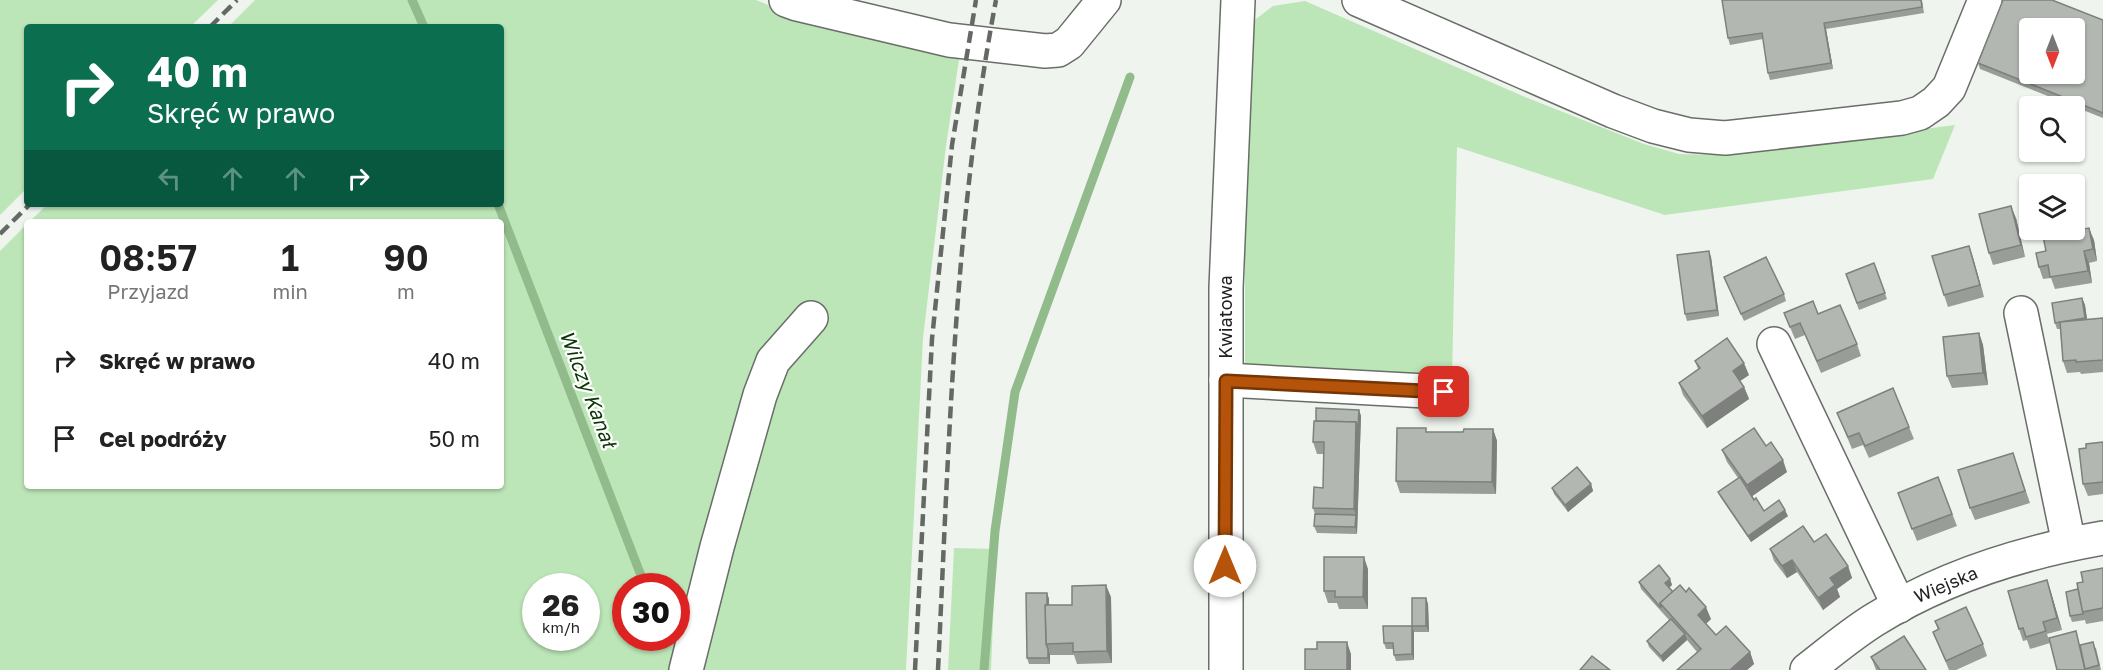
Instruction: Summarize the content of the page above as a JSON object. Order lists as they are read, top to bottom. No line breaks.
{"streets":{"street":["Kwiatowa","Wiejska"]},"water":["Wilczy Kanał"],"north":"bottom","page":{"turn":["40 m","Skręć w prawo"],"eta":["08:57","Przyjazd","1","min","90","m"],"list":[{"name":"Skręć w prawo","value":"40 m"},{"name":"Cel podróży","value":"50 m"}],"speed":"26 km/h","limit":"30"}}
